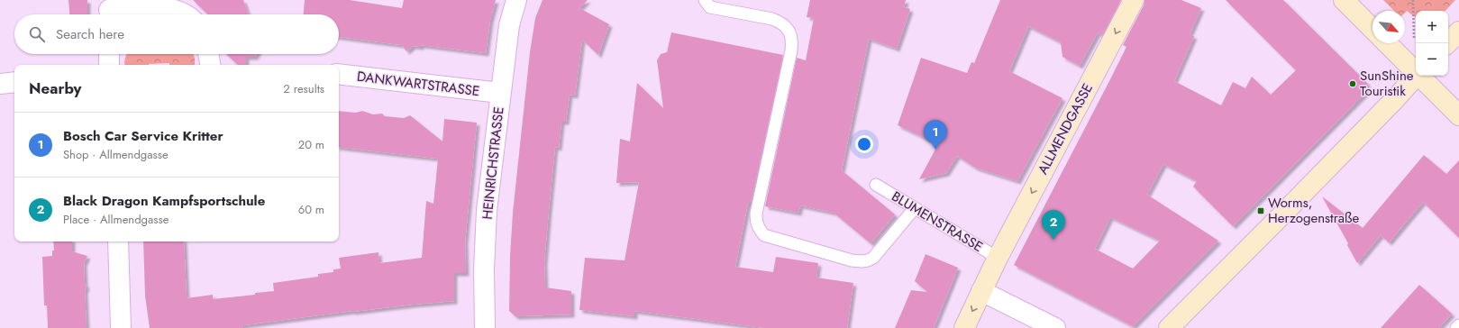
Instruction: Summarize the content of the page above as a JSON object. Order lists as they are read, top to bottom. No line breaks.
{"streets":{"main road":["ALLMENDGASSE"],"street":["DANKWARTSTRASSE","HEINRICHSTRASSE"],"lane":["BLUMENSTRASSE"]},"crossings":[["DANKWARTSTRASSE","HEINRICHSTRASSE"],["ALLMENDGASSE","BLUMENSTRASSE"]],"one_way":["ALLMENDGASSE"],"places":{"other":["SunShine Touristik"],"transit":["Worms, Herzogenstraße"]},"north":"bottom right","page":{"map_buttons":["+","−"],"search":"Search here","heading":["Nearby","2 results"],"list":[{"mark":"1","name":"Bosch Car Service Kritter","note":"Shop · Allmendgasse","value":"20 m"},{"mark":"2","name":"Black Dragon Kampfsportschule","note":"Place · Allmendgasse","value":"60 m"}],"pins":["1","2"]}}
